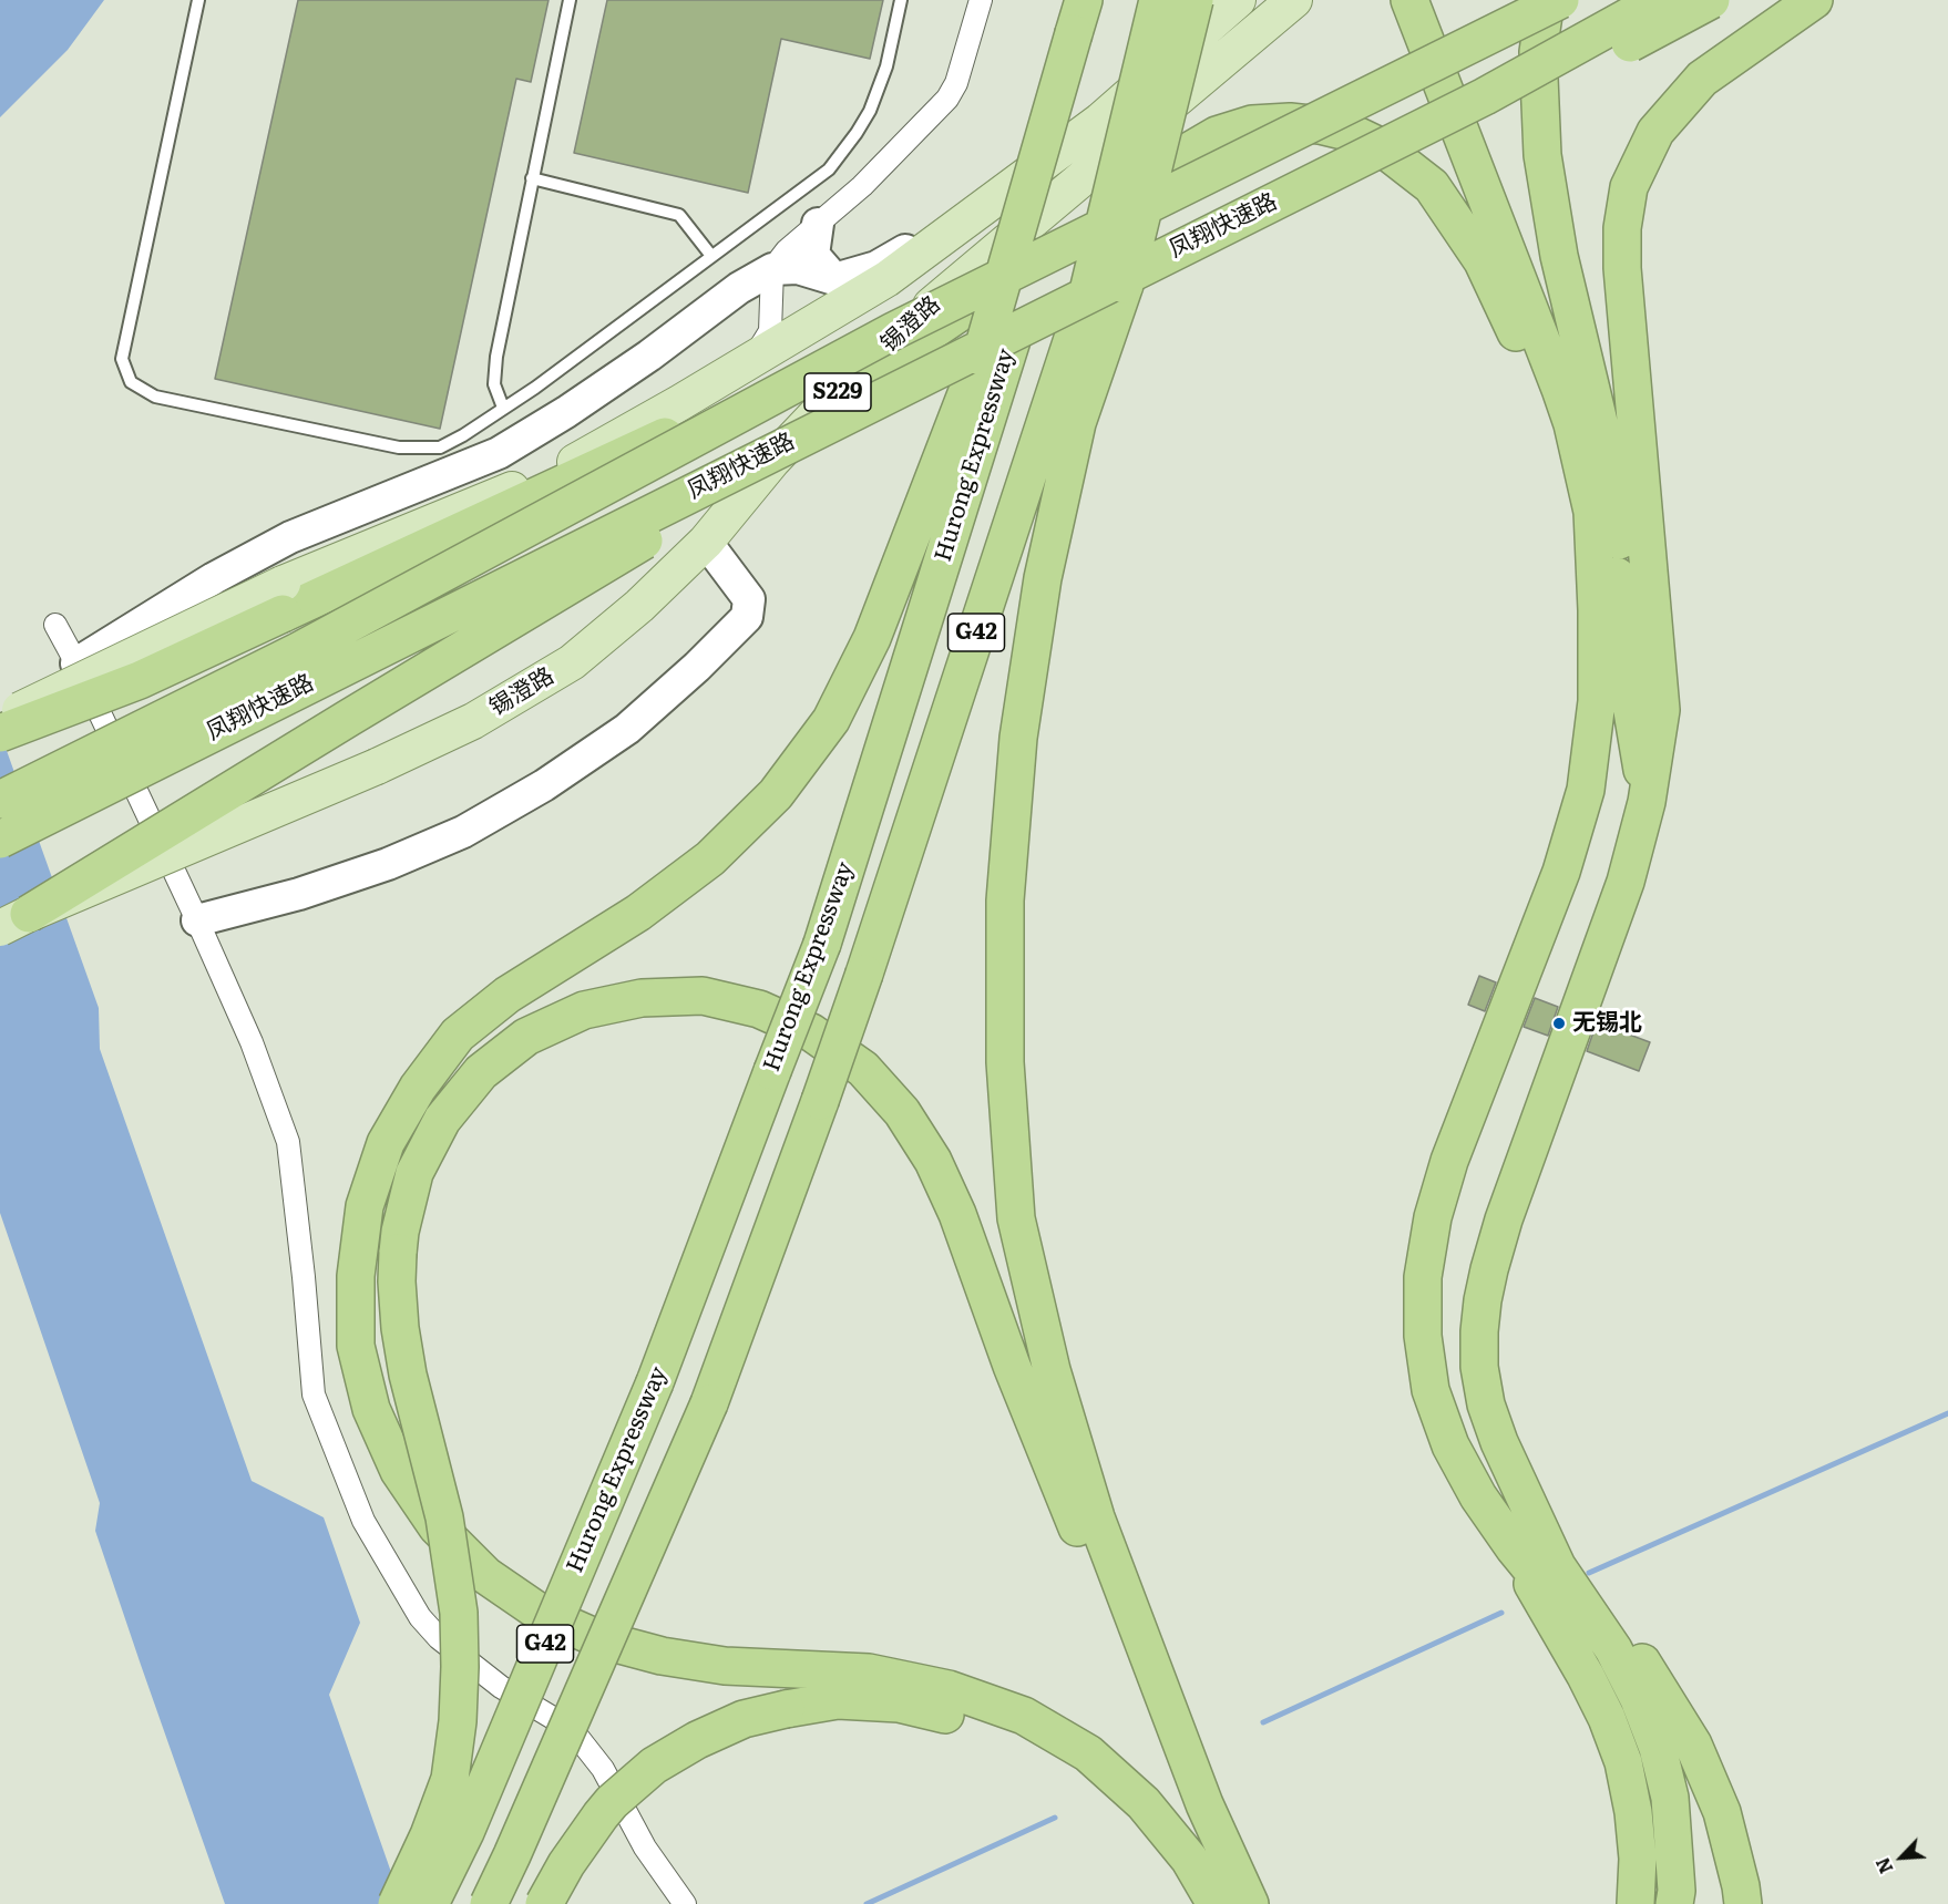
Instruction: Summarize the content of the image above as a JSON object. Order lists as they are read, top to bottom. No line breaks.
{"streets":{"highway":["凤翔快速路","Hurong Expressway","G42"],"main road":["锡澄路","S229"]},"places":["无锡北"],"north":"bottom left"}
